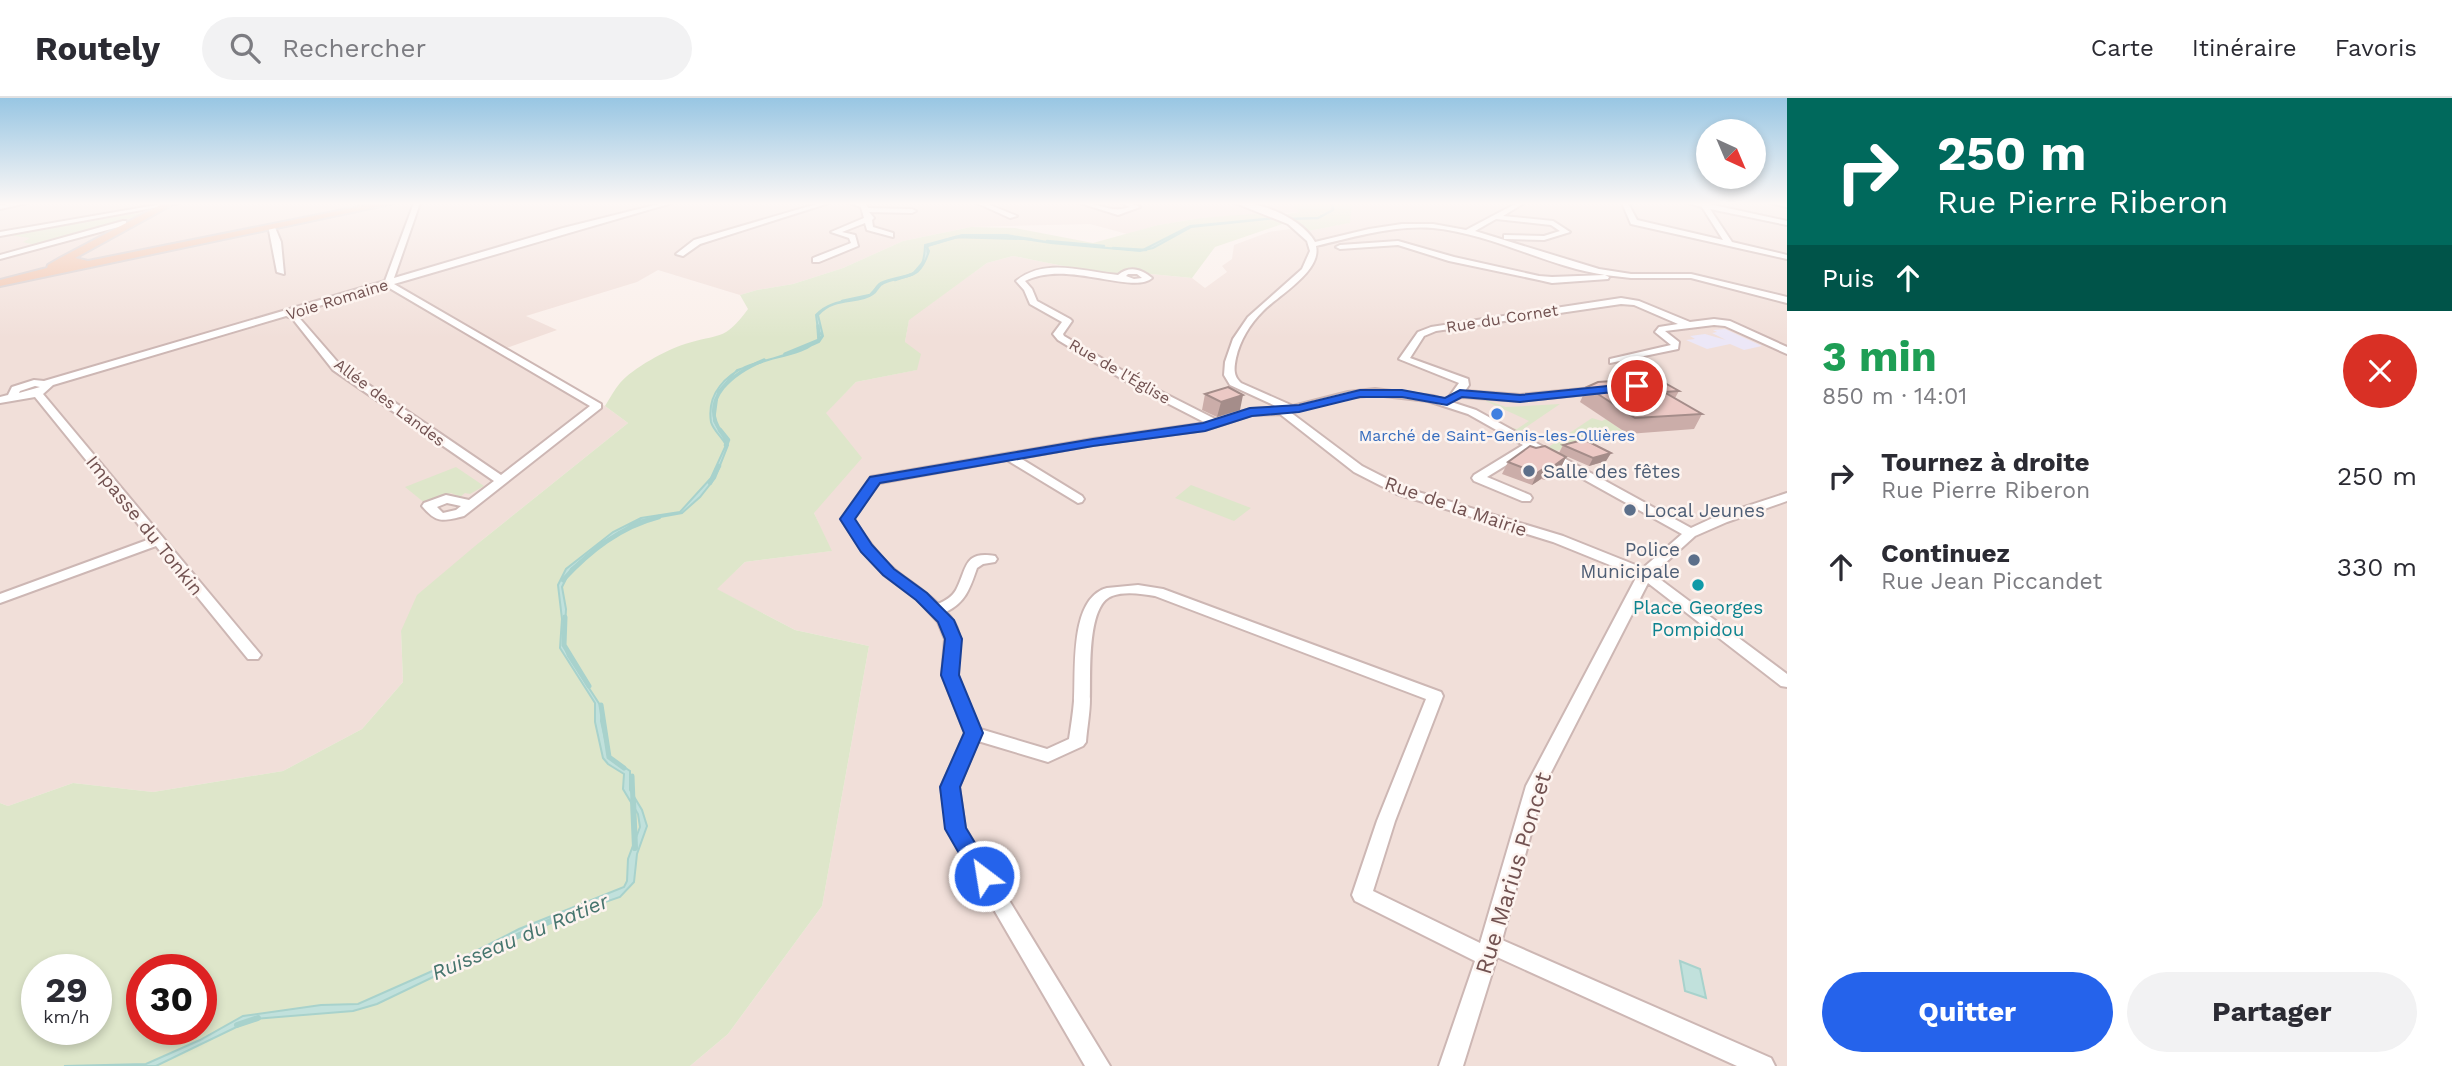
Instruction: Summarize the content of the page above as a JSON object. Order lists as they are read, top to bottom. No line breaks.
{"streets":{"street":["Voie Romaine","Rue du Cornet","Rue de l'Église","Allée des Landes","Rue de la Mairie","Impasse du Tonkin","Rue Marius Poncet"]},"crossings":[["Voie Romaine","Allée des Landes"],["Voie Romaine","Impasse du Tonkin"],["Rue de la Mairie","Rue Marius Poncet"]],"water":["Ruisseau du Ratier"],"places":["Marché de Saint-Genis-les-Ollières","Salle des fêtes","Local Jeunes","Police Municipale","Place Georges Pompidou"],"north":"bottom right","page":{"header":"Routely","search":"Rechercher","nav":["Carte","Itinéraire","Favoris"],"turn":["250 m","Rue Pierre Riberon"],"then":"Puis","heading":["3 min","850 m · 14:01"],"list":[{"name":"Tournez à droite","note":"Rue Pierre Riberon","value":"250 m"},{"name":"Continuez","note":"Rue Jean Piccandet","value":"330 m"}],"speed":"29 km/h","limit":"30","buttons":["Quitter","Partager"]}}
